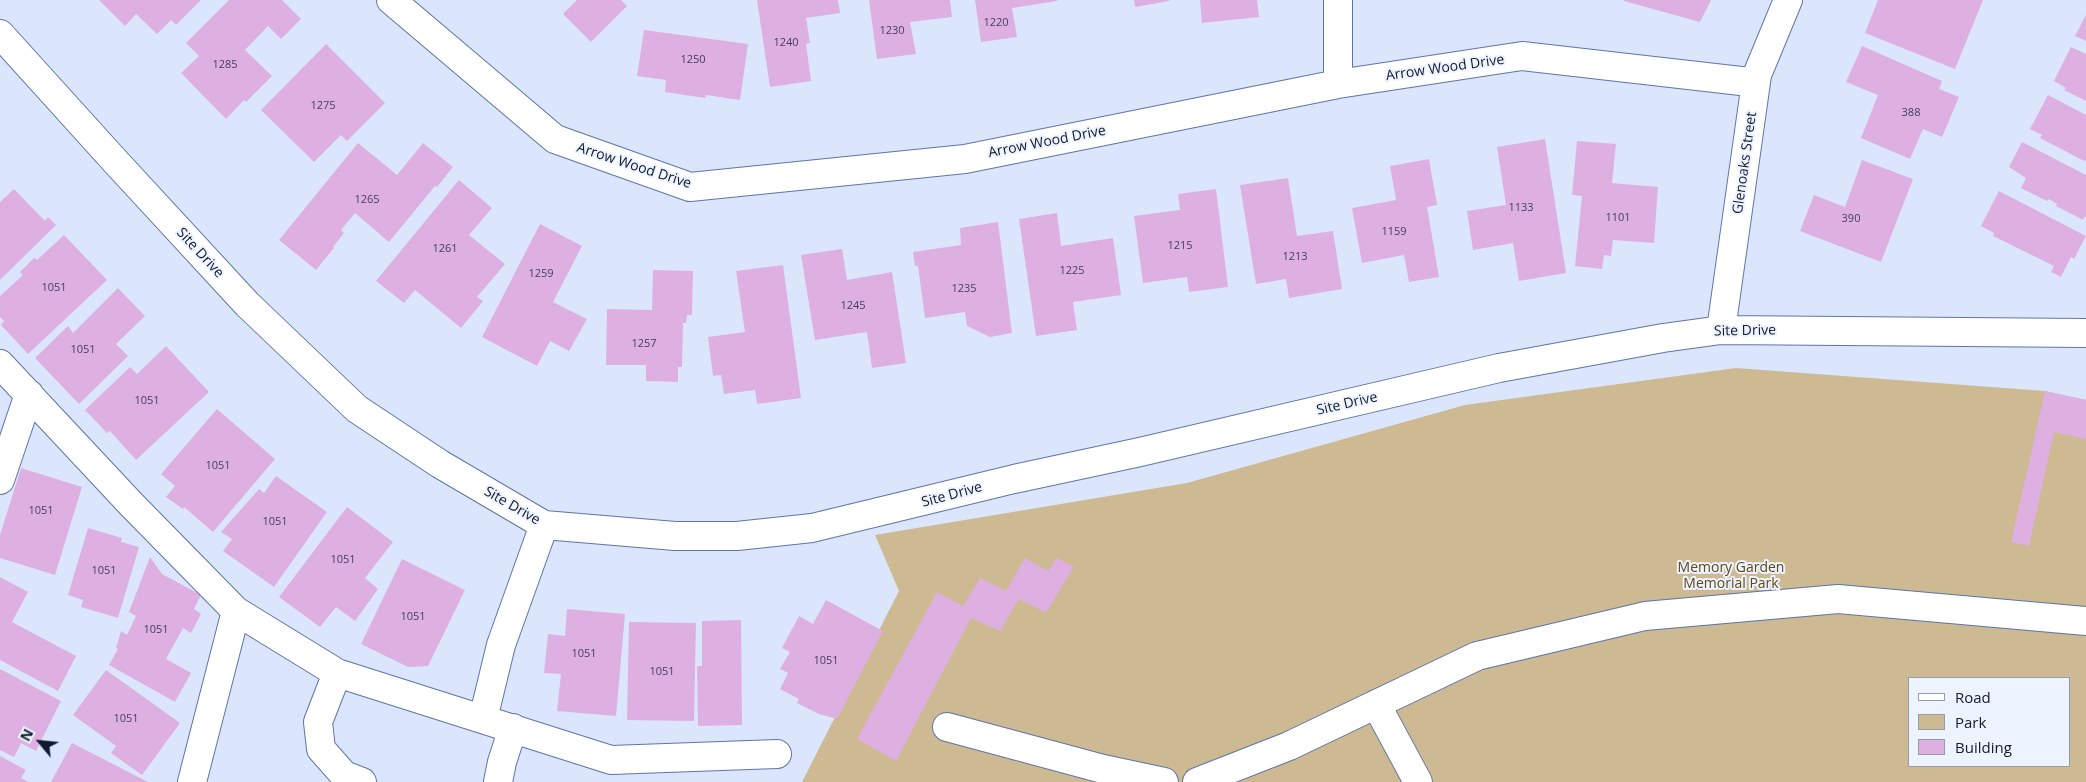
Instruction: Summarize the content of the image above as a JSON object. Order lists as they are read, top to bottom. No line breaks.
{"streets":{"street":["Arrow Wood Drive","Glenoaks Street","Site Drive"]},"crossings":[["Arrow Wood Drive","Glenoaks Street"],["Glenoaks Street","Site Drive"]],"parks":["Memory Garden Memorial Park"],"house_numbers":["1220","1230","1240","1250","1285","1275","388","1265","1133","1101","390","1159","1215","1261","1213","1225","1259","1051","1235","1245","1257","1051","1051","1051","1051","1051","1051","1051","1051","1051","1051","1051","1051","1051"],"legend":["Road","Park","Building"],"north":"top left"}
